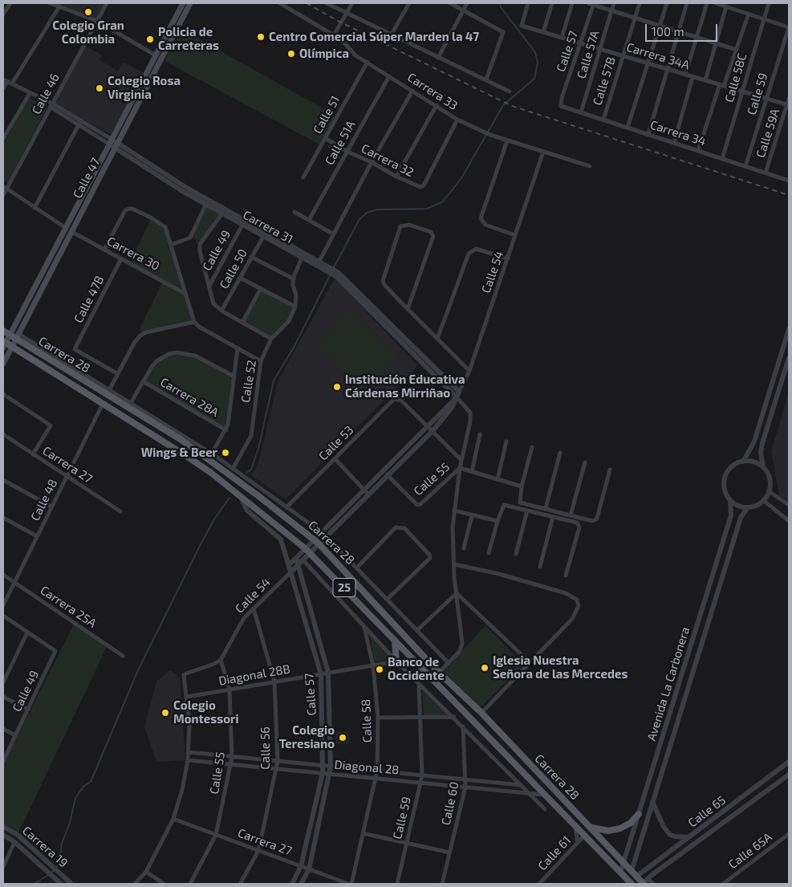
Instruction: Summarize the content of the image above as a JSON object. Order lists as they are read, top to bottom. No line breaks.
{"streets":{"main road":["Calle 47","Carrera 28","25"],"street":["Calle 57","Calle 57A","Carrera 34A","Calle 58C","Calle 57B","Carrera 33","Calle 46","Calle 59","Calle 51","Carrera 34","Calle 59A","Calle 51A","Carrera 32","Carrera 31","Calle 49","Carrera 30","Calle 50","Calle 54","Calle 47B","Calle 52","Carrera 28A","Calle 53","Carrera 27","Calle 55","Calle 48","Carrera 25A","Diagonal 28B","Avenida La Carbonera","Calle 58","Calle 56","Diagonal 28","Calle 60","Calle 65","Carrera 19","Calle 65A","Calle 61"]},"crossings":[["Calle 57","Carrera 34A"],["Calle 57","Carrera 34"],["Calle 57","Calle 54"],["Calle 57","Carrera 28"],["Calle 57","Carrera 27"],["Calle 57","Diagonal 28B"],["Calle 57","Diagonal 28"],["Calle 57A","Carrera 34A"],["Calle 57A","Carrera 34"],["Carrera 34A","Calle 58C"],["Carrera 34A","Calle 57B"],["Carrera 34A","Calle 59"],["Carrera 34A","Calle 59A"],["Calle 58C","Carrera 34"],["Calle 57B","Carrera 34"],["Carrera 33","Calle 51"],["Carrera 33","Calle 51A"],["Carrera 33","Carrera 32"],["Carrera 33","Calle 54"],["Calle 46","Carrera 31"],["Calle 46","Carrera 30"],["Calle 59","Carrera 34"],["Calle 59","Diagonal 28"],["Calle 51","Carrera 32"],["Carrera 34","Calle 59A"],["Calle 51A","Carrera 32"],["Calle 47","Carrera 31"],["Calle 47","Carrera 30"],["Calle 47","Carrera 28"],["Carrera 31","Calle 49"],["Carrera 31","Calle 50"],["Carrera 31","Calle 54"],["Carrera 30","Calle 47B"],["Calle 54","Carrera 28"],["Calle 54","Calle 53"],["Calle 54","Calle 55"],["Calle 54","Calle 56"],["Calle 47B","Carrera 28"],["Carrera 28","Calle 52"],["Carrera 28","Calle 53"],["Carrera 28","Calle 48"],["Carrera 28","Avenida La Carbonera"],["Carrera 28","Diagonal 28"],["Carrera 28","Calle 65"],["Carrera 28","Calle 61"],["Carrera 27","Calle 55"],["Carrera 27","Calle 48"],["Carrera 27","Calle 56"],["Calle 55","Diagonal 28B"],["Calle 55","Diagonal 28"],["Calle 48","Carrera 25A"],["Diagonal 28B","Calle 58"],["Diagonal 28B","Calle 56"],["Calle 58","Diagonal 28"],["Calle 56","Diagonal 28"],["Diagonal 28","Calle 60"]],"places":["Colegio Gran Colombia","Centro Comercial Súper Marden la 47","Policia de Carreteras","Olímpica","Colegio Rosa Virginia","Institución Educativa Cárdenas Mirriñao","Wings & Beer","Iglesia Nuestra Señora de las Mercedes","Banco de Occidente","Colegio Montessori","Colegio Teresiano"],"scale_bar":"100 m"}
